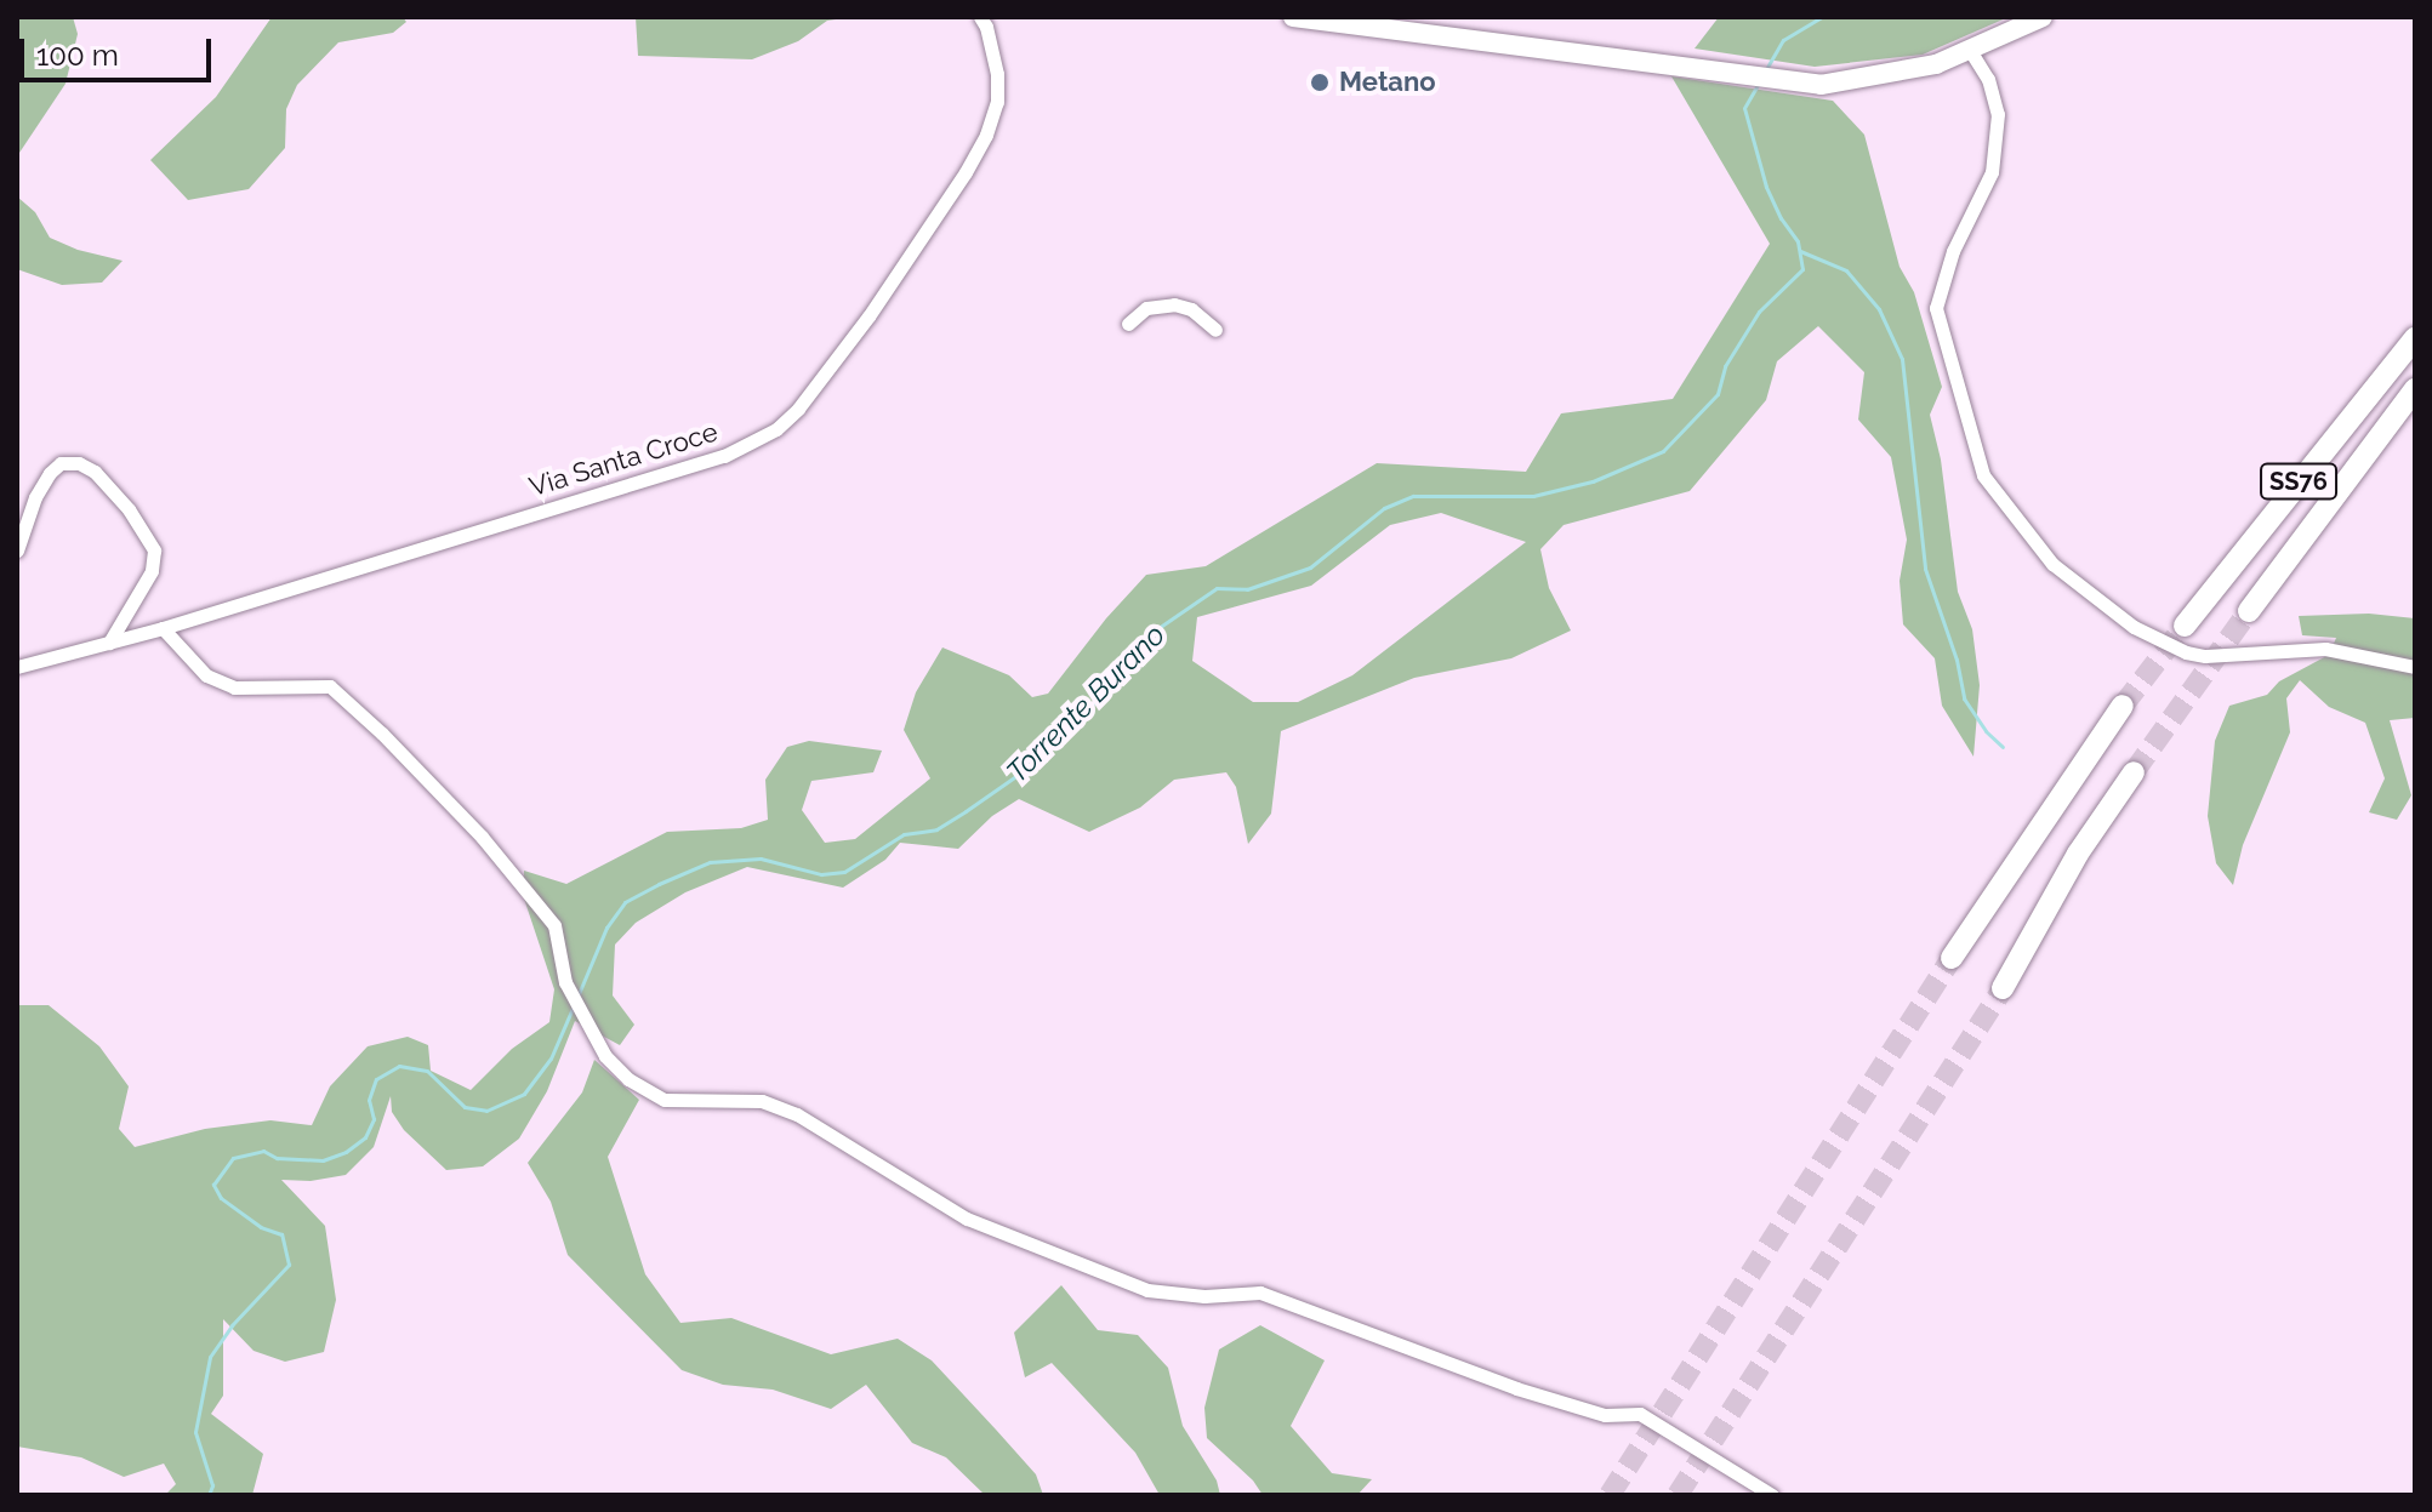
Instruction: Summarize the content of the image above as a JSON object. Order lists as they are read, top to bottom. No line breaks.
{"streets":{"highway":["SS76"],"street":["Via Santa Croce"]},"water":["Torrente Burano"],"places":["Metano"],"scale_bar":"100 m"}
